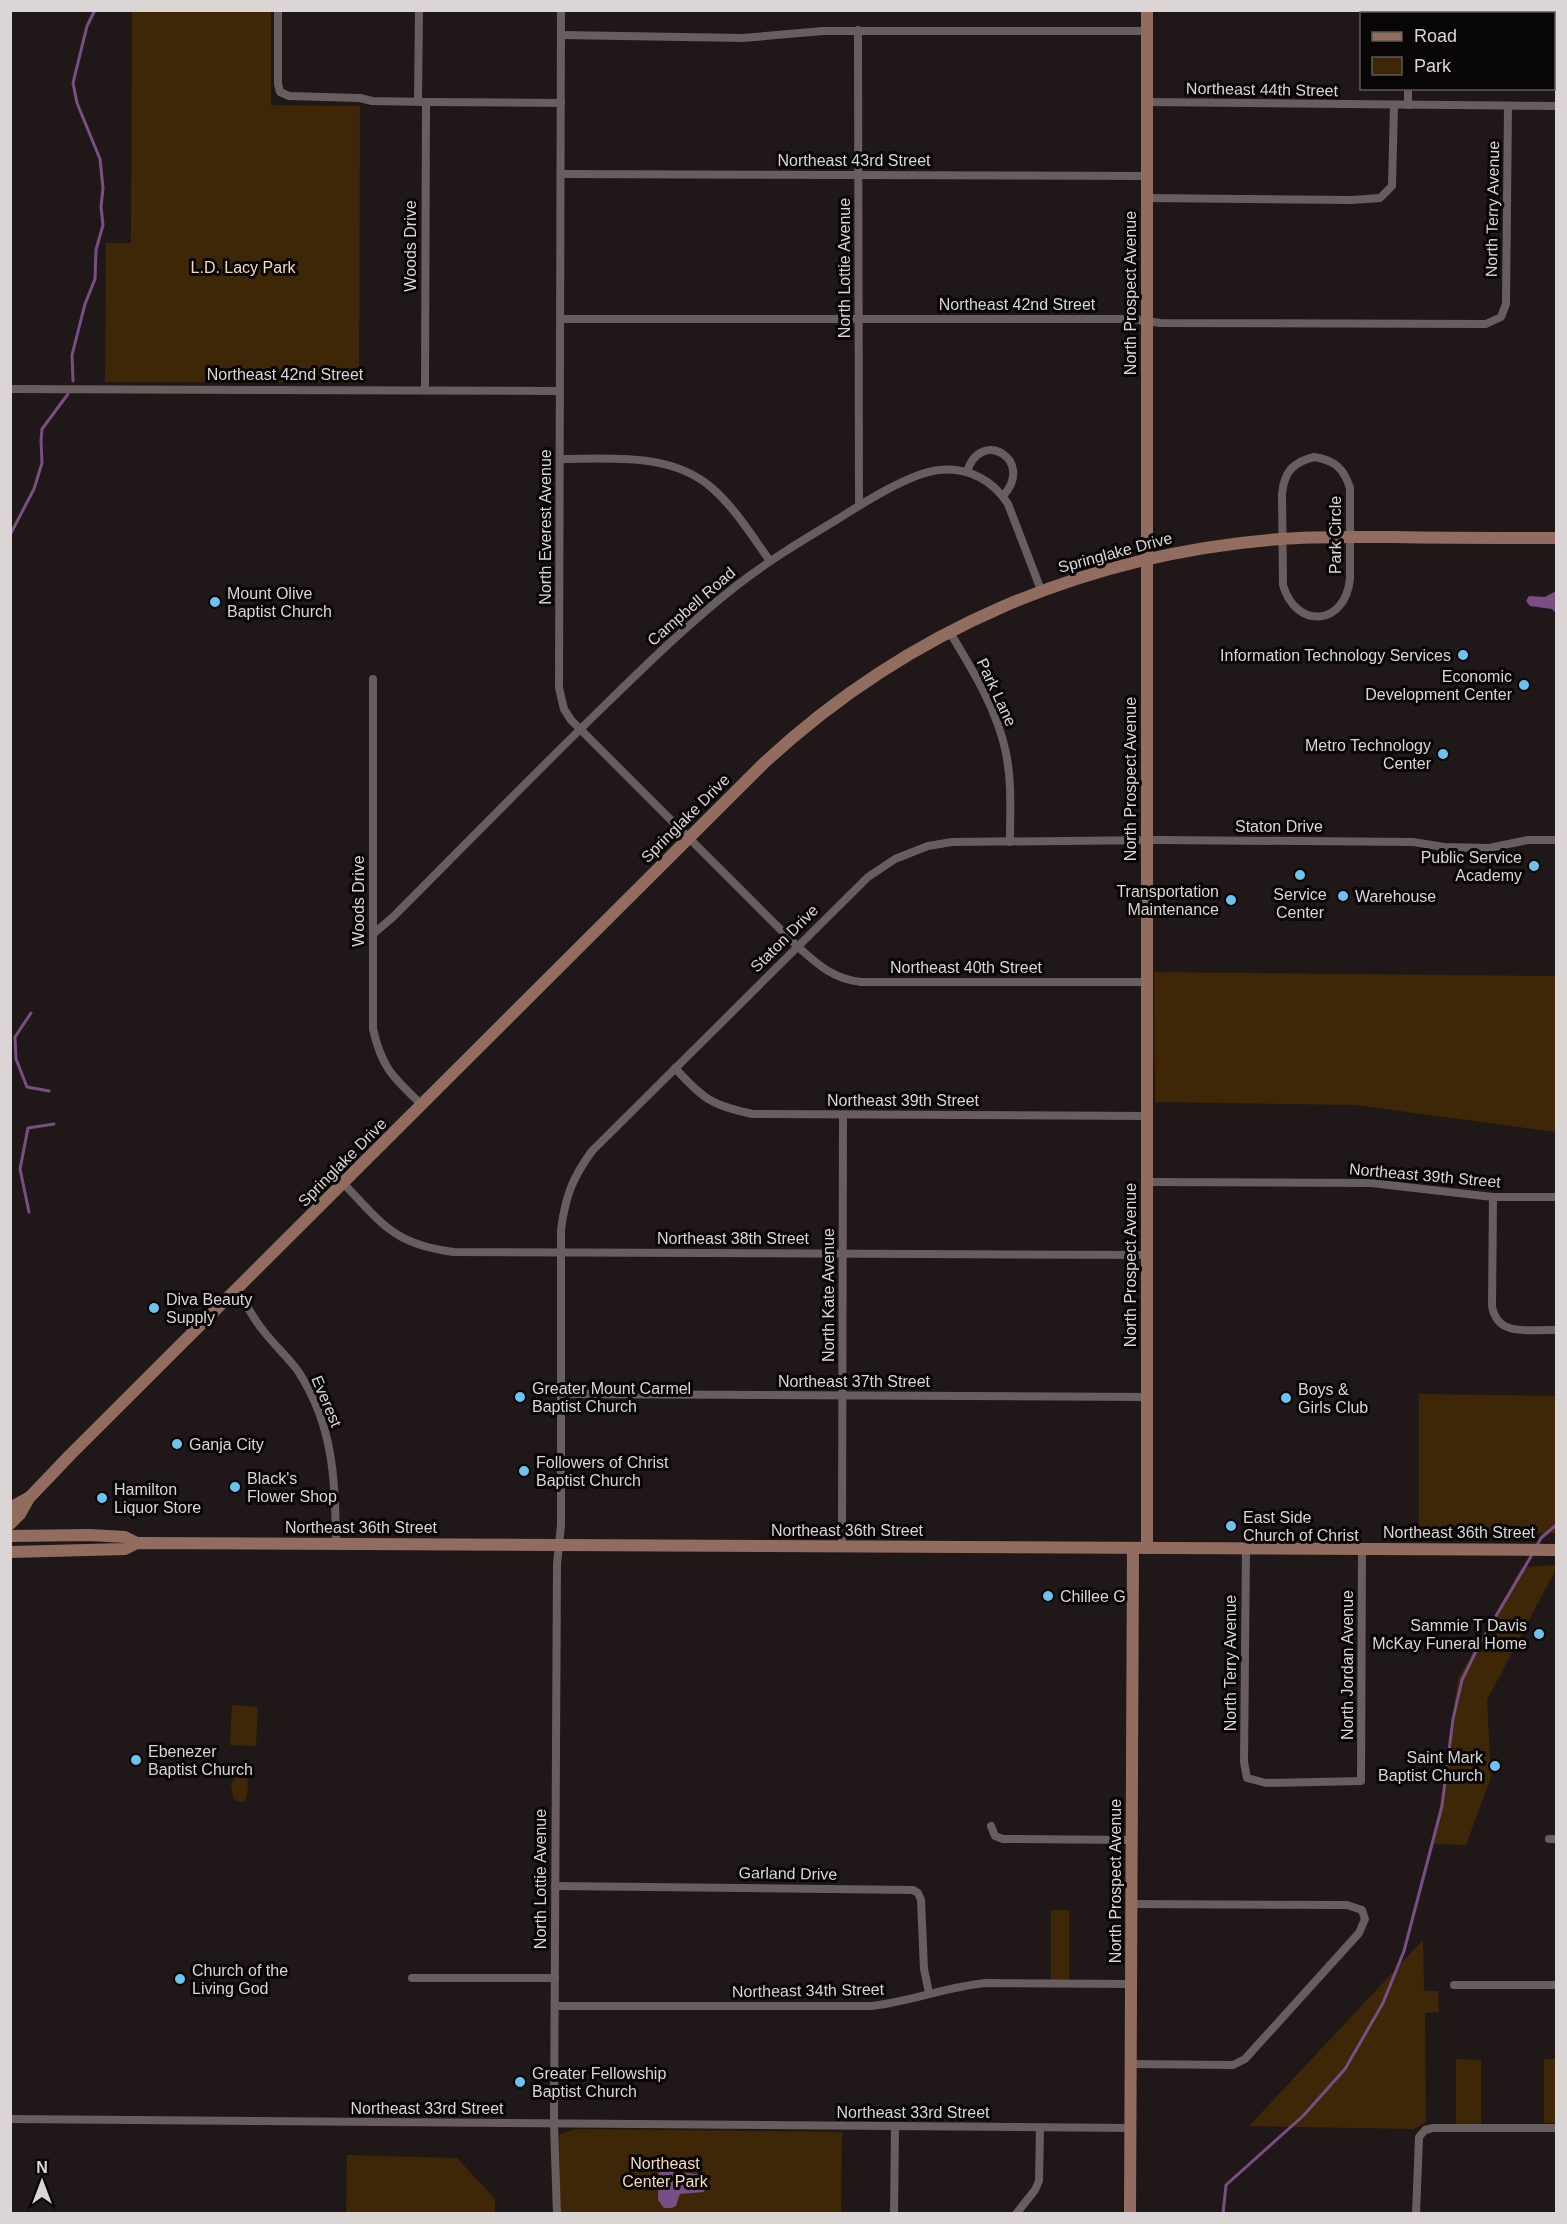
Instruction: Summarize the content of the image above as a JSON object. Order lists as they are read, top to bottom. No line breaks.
{"streets":{"street":["Northeast 44th Street","Northeast 43rd Street","North Terry Avenue","Woods Drive","North Lottie Avenue","North Prospect Avenue","Northeast 42nd Street","North Everest Avenue","Park Circle","Springlake Drive","Campbell Road","Park Lane","Staton Drive","Northeast 40th Street","Northeast 39th Street","Northeast 38th Street","North Kate Avenue","Northeast 37th Street","Everest","Northeast 36th Street","North Jordan Avenue","Garland Drive","Northeast 34th Street","Northeast 33rd Street"]},"crossings":[["Northeast 44th Street","North Terry Avenue"],["Northeast 44th Street","North Prospect Avenue"],["Northeast 43rd Street","North Lottie Avenue"],["Northeast 43rd Street","North Prospect Avenue"],["Northeast 43rd Street","North Everest Avenue"],["North Terry Avenue","Northeast 42nd Street"],["North Terry Avenue","Northeast 36th Street"],["North Terry Avenue","North Jordan Avenue"],["Woods Drive","Northeast 42nd Street"],["Woods Drive","Springlake Drive"],["Woods Drive","Campbell Road"],["North Lottie Avenue","Northeast 42nd Street"],["North Lottie Avenue","Campbell Road"],["North Lottie Avenue","Staton Drive"],["North Lottie Avenue","Northeast 36th Street"],["North Lottie Avenue","Garland Drive"],["North Lottie Avenue","Northeast 34th Street"],["North Lottie Avenue","Northeast 33rd Street"],["North Prospect Avenue","Northeast 42nd Street"],["North Prospect Avenue","Springlake Drive"],["North Prospect Avenue","Staton Drive"],["North Prospect Avenue","Northeast 40th Street"],["North Prospect Avenue","Northeast 39th Street"],["North Prospect Avenue","Northeast 38th Street"],["North Prospect Avenue","Northeast 37th Street"],["North Prospect Avenue","Northeast 36th Street"],["North Prospect Avenue","Northeast 34th Street"],["North Prospect Avenue","Northeast 33rd Street"],["Northeast 42nd Street","North Everest Avenue"],["North Everest Avenue","Springlake Drive"],["North Everest Avenue","Campbell Road"],["North Everest Avenue","Staton Drive"],["North Everest Avenue","Northeast 40th Street"],["Park Circle","Springlake Drive"],["Springlake Drive","Campbell Road"],["Springlake Drive","Park Lane"],["Springlake Drive","Northeast 38th Street"],["Springlake Drive","Everest"],["Park Lane","Staton Drive"],["Staton Drive","Northeast 40th Street"],["Staton Drive","Northeast 39th Street"],["Staton Drive","Northeast 38th Street"],["Staton Drive","Northeast 37th Street"],["Staton Drive","Northeast 36th Street"],["Northeast 39th Street","North Kate Avenue"],["Northeast 38th Street","North Kate Avenue"],["North Kate Avenue","Northeast 37th Street"],["North Kate Avenue","Northeast 36th Street"],["Everest","Northeast 36th Street"],["Northeast 36th Street","North Jordan Avenue"],["Garland Drive","Northeast 34th Street"]],"parks":["L.D. Lacy Park","Northeast Center Park"],"places":["Mount Olive Baptist Church","Information Technology Services","Economic Development Center","Metro Technology Center","Public Service Academy","Service Center","Warehouse","Transportation Maintenance","Diva Beauty Supply","Greater Mount Carmel Baptist Church","Boys & Girls Club","Ganja City","Followers of Christ Baptist Church","Black's Flower Shop","Hamilton Liquor Store","East Side Church of Christ","Chillee G","Sammie T Davis McKay Funeral Home","Ebenezer Baptist Church","Saint Mark Baptist Church","Church of the Living God","Greater Fellowship Baptist Church"],"legend":["Road","Park"],"north":"top"}
